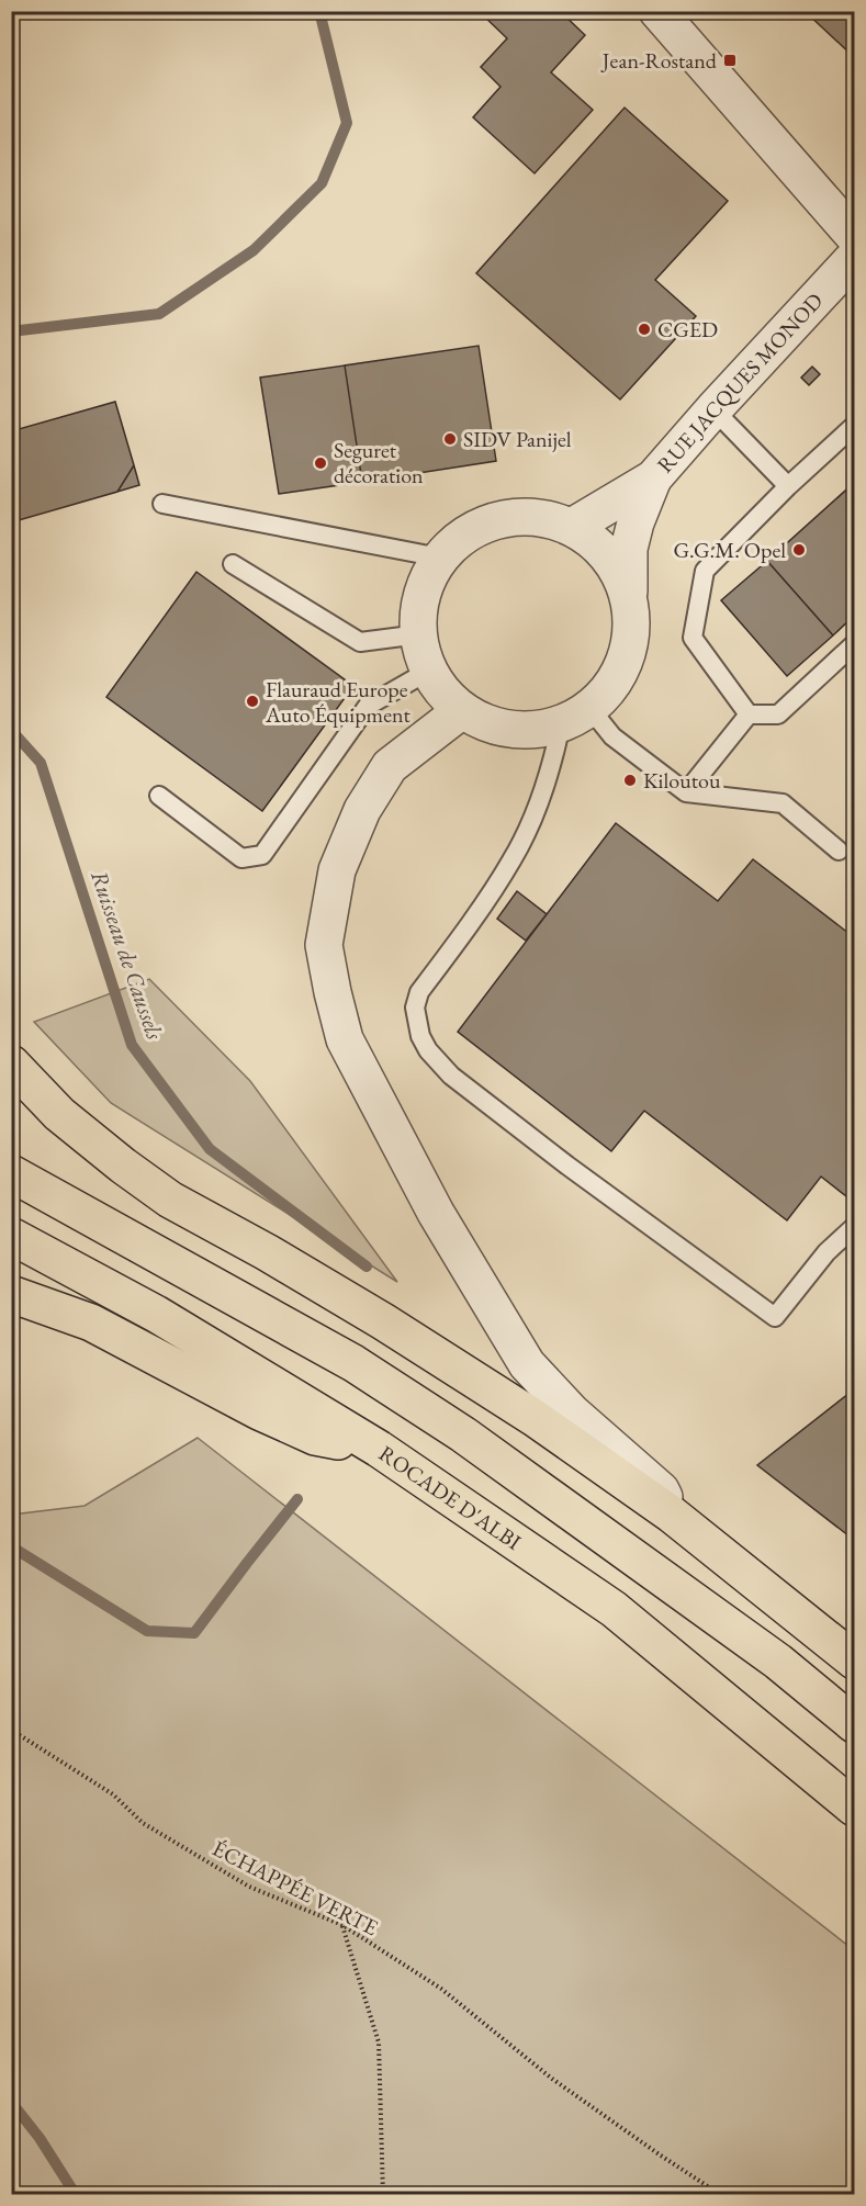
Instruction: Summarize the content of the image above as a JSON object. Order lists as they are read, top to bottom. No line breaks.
{"streets":{"highway":["ROCADE D'ALBI"],"street":["RUE JACQUES MONOD"],"path":["ÉCHAPPÉE VERTE"]},"water":["Ruisseau de Caussels"],"places":{"transit":["Jean-Rostand"],"other":["CGED","SIDV Panijel","Seguret décoration","G.G.M. Opel","Flauraud Europe Auto Équipment","Kiloutou"]}}
